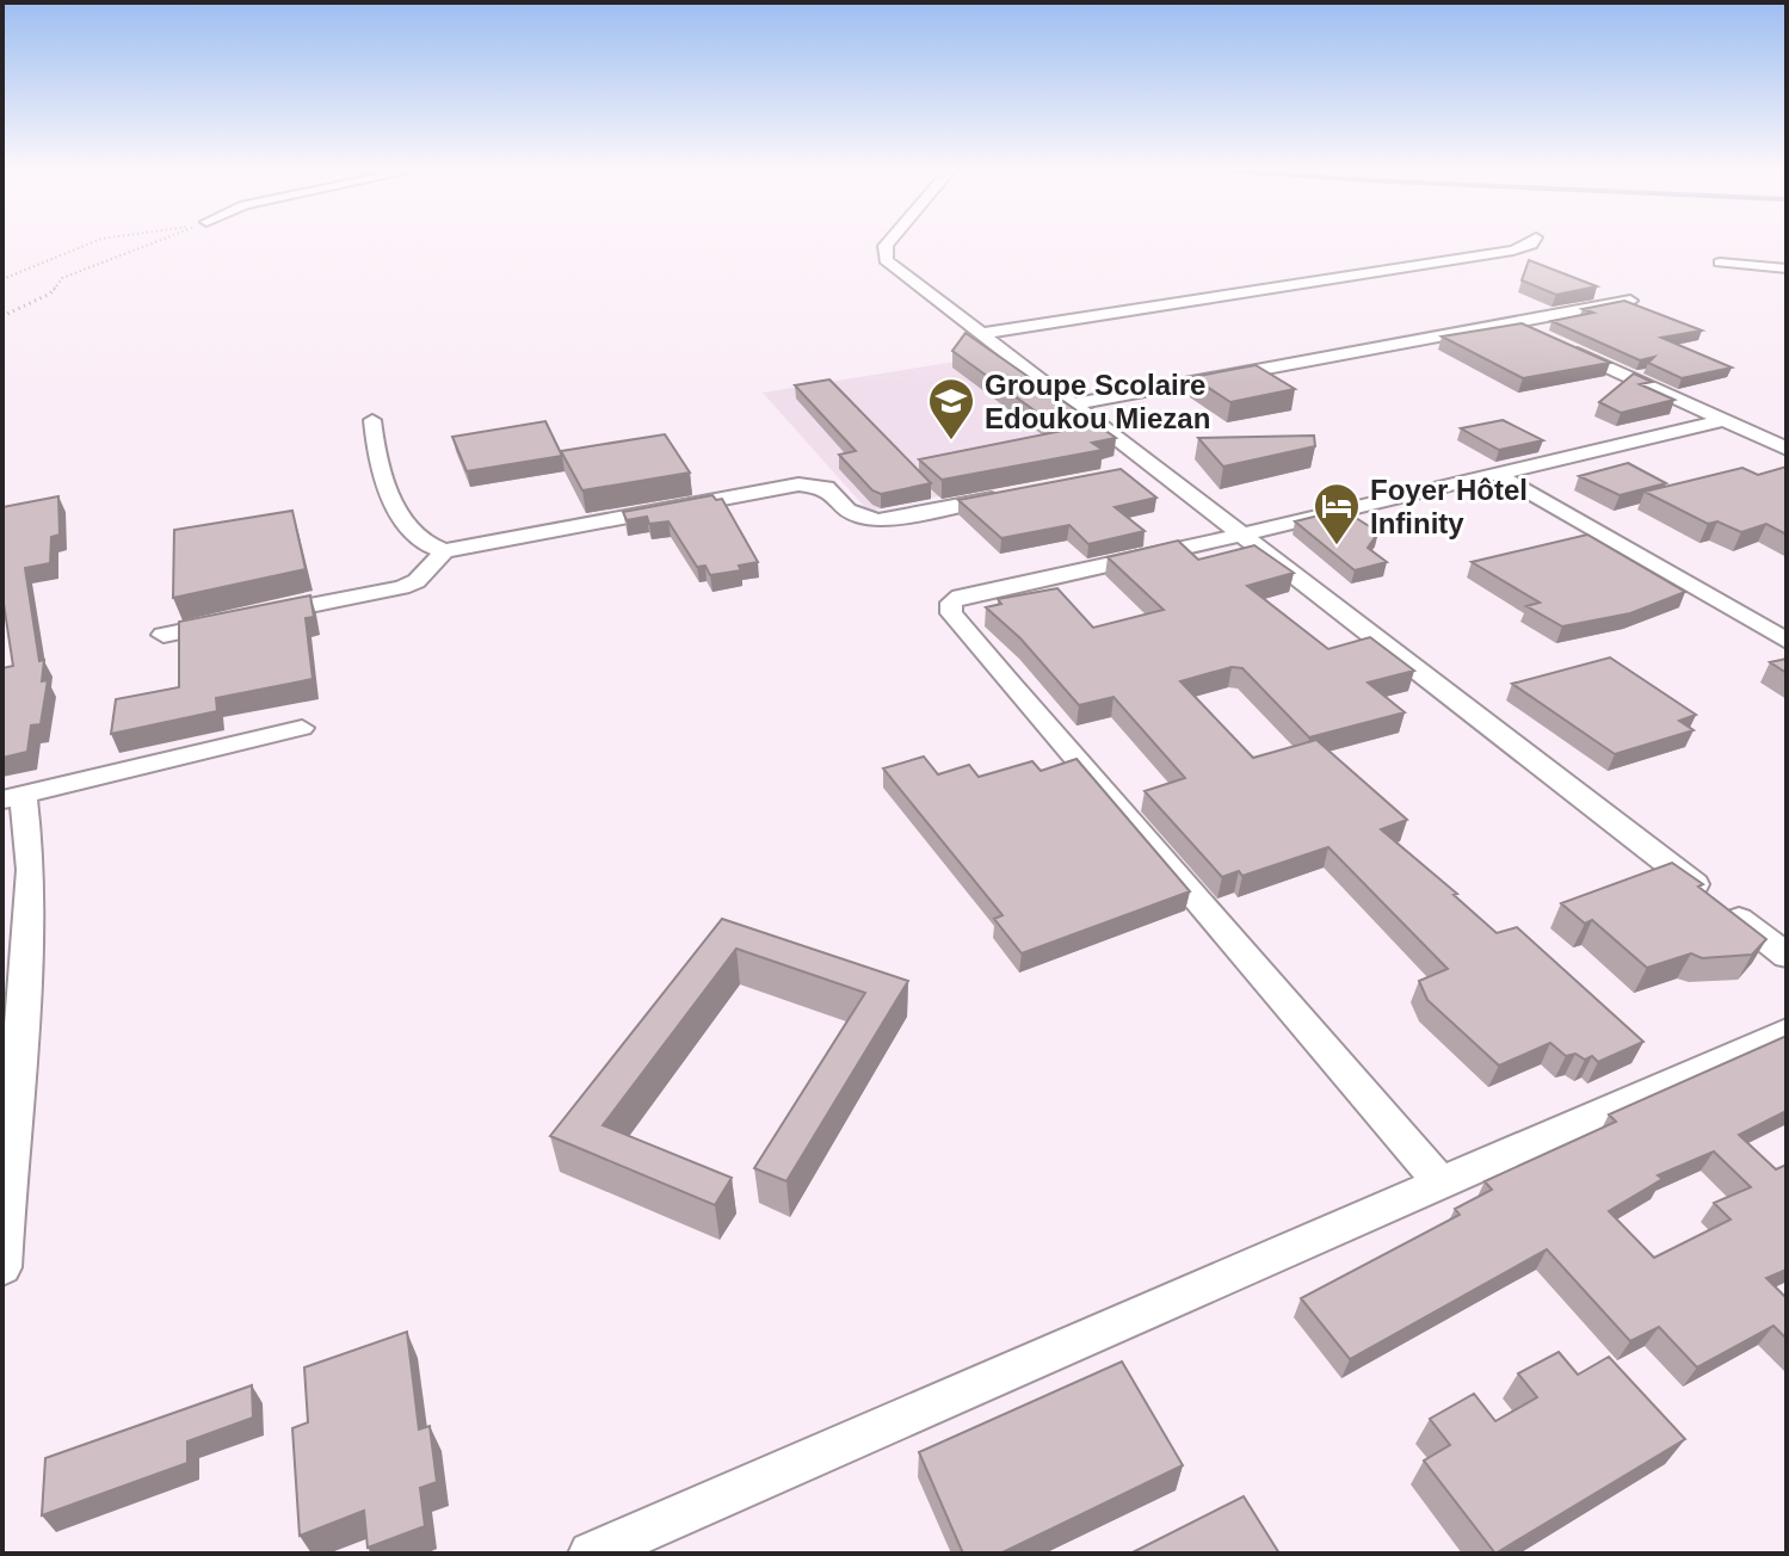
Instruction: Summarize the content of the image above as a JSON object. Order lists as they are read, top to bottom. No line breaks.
{"places":{"school or university":["Groupe Scolaire Edoukou Miezan"],"hotel":["Foyer Hôtel Infinity"]}}
